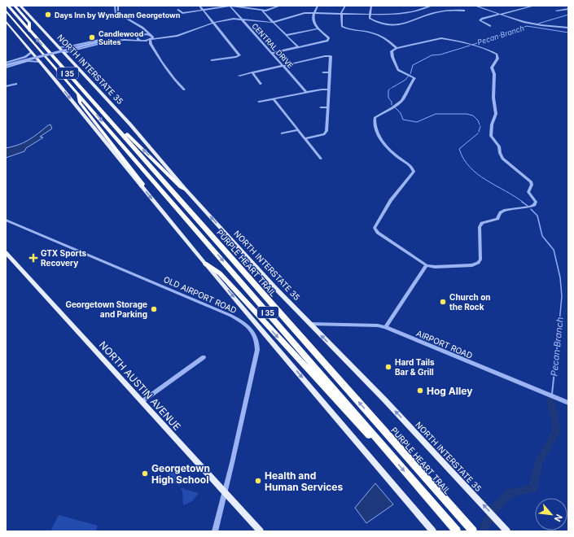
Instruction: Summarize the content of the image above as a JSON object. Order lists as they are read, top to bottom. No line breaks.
{"streets":{"highway":["I 35","PURPLE HEART TRAIL"],"main road":["NORTH INTERSTATE 35","NORTH AUSTIN AVENUE"],"street":["CENTRAL DRIVE","OLD AIRPORT ROAD","AIRPORT ROAD"]},"crossings":[["NORTH INTERSTATE 35","AIRPORT ROAD"],["OLD AIRPORT ROAD","NORTH AUSTIN AVENUE"]],"water":["Pecan Branch"],"places":{"other":["Days Inn by Wyndham Georgetown","Candlewood Suites","Church on the Rock","Georgetown Storage and Parking","Hard Tails Bar & Grill","Hog Alley","Georgetown High School","Health and Human Services"],"health":["GTX Sports Recovery"]},"north":"bottom right"}
